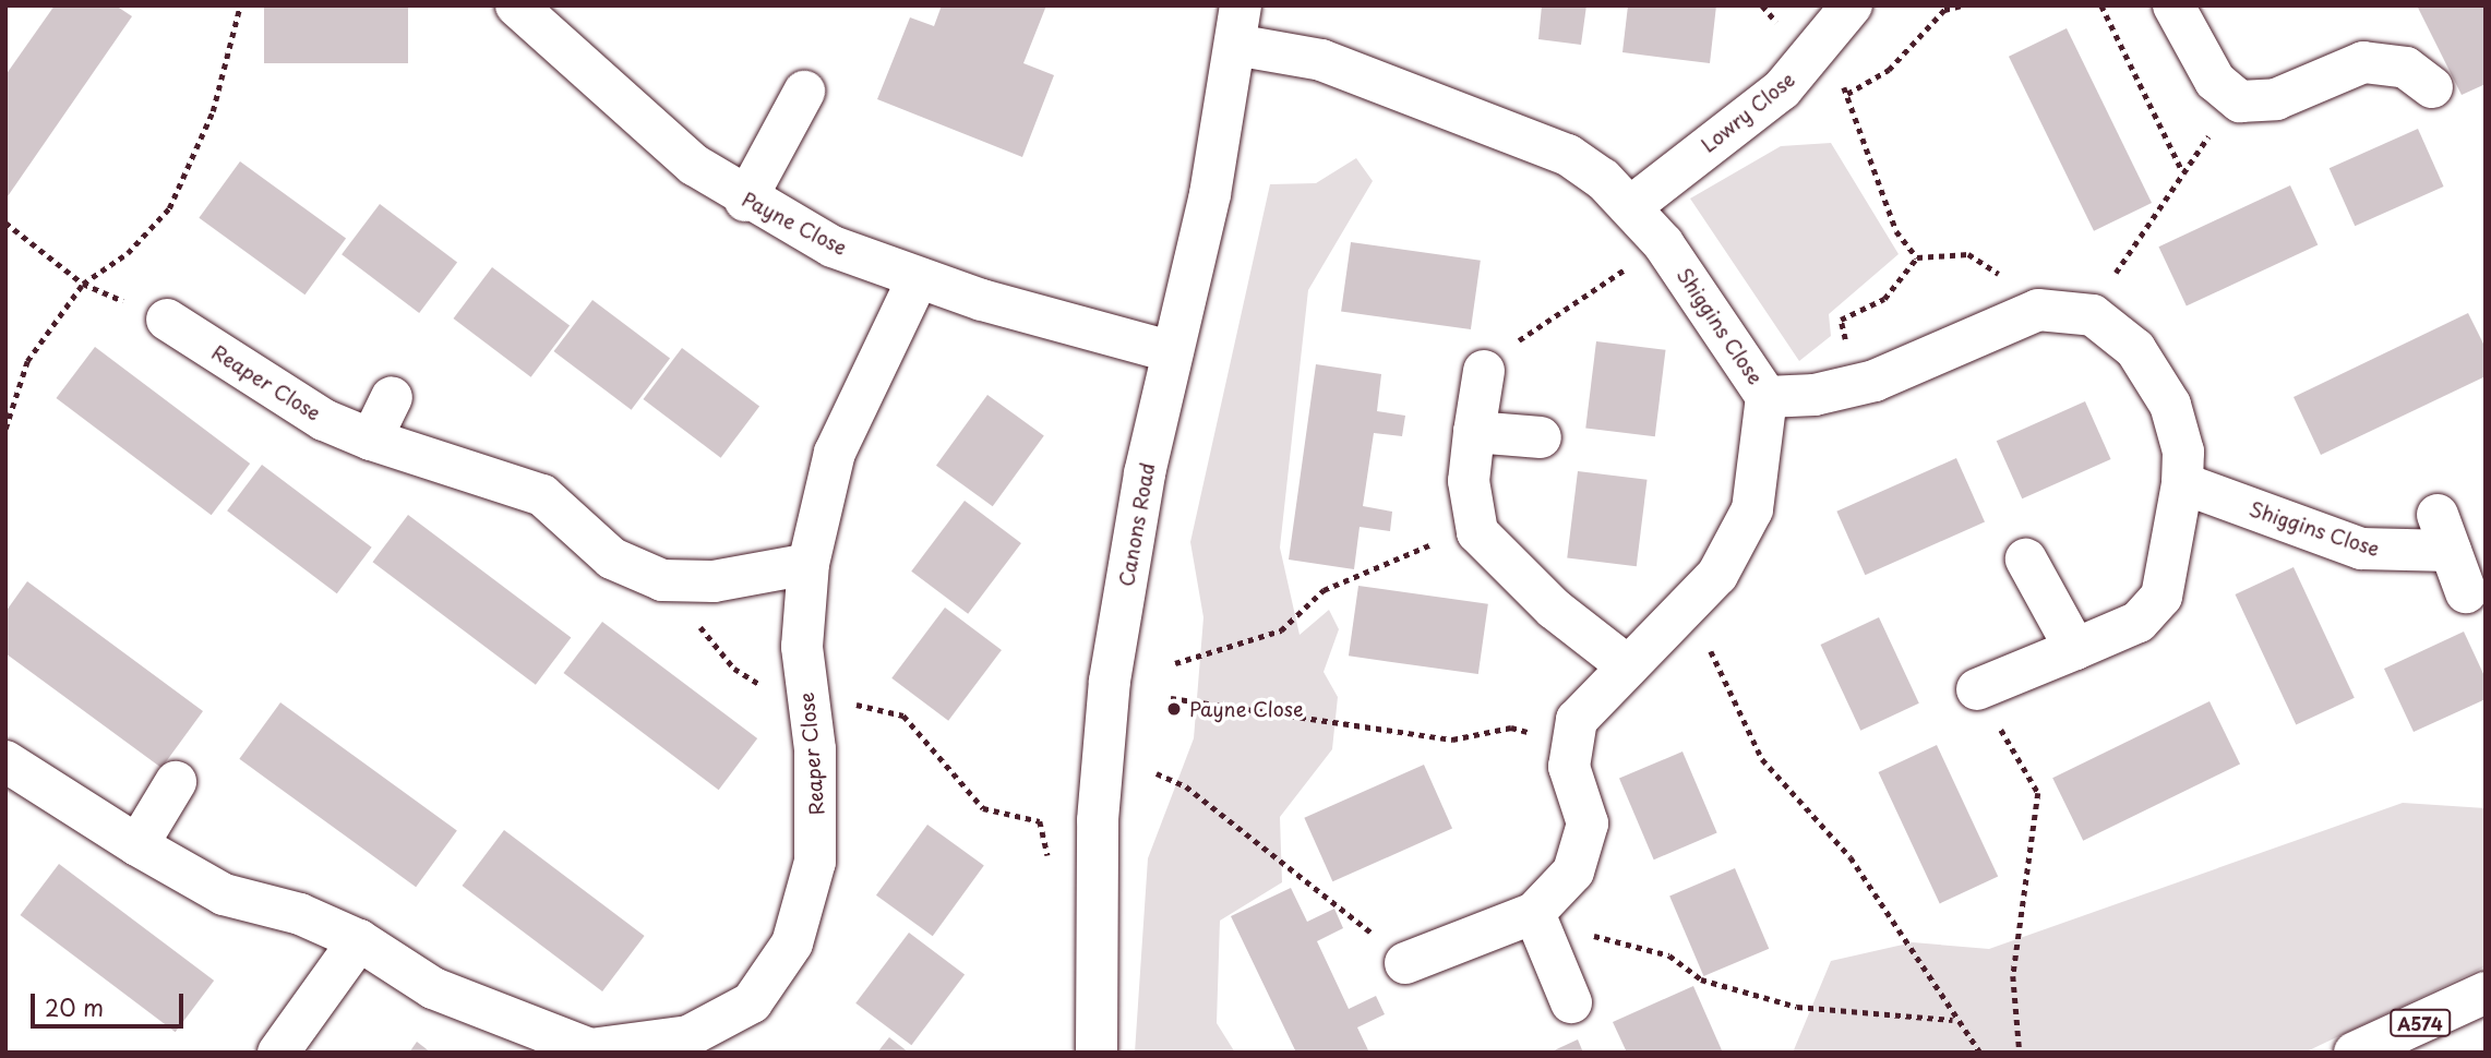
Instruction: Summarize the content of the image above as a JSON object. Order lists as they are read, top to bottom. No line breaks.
{"streets":{"street":["Lowry Close","Payne Close","Shiggins Close","Reaper Close","Canons Road","A574"]},"crossings":[["Lowry Close","Shiggins Close"],["Payne Close","Reaper Close"],["Payne Close","Canons Road"],["Shiggins Close","Canons Road"]],"places":["Payne Close"],"scale_bar":"20 m"}
